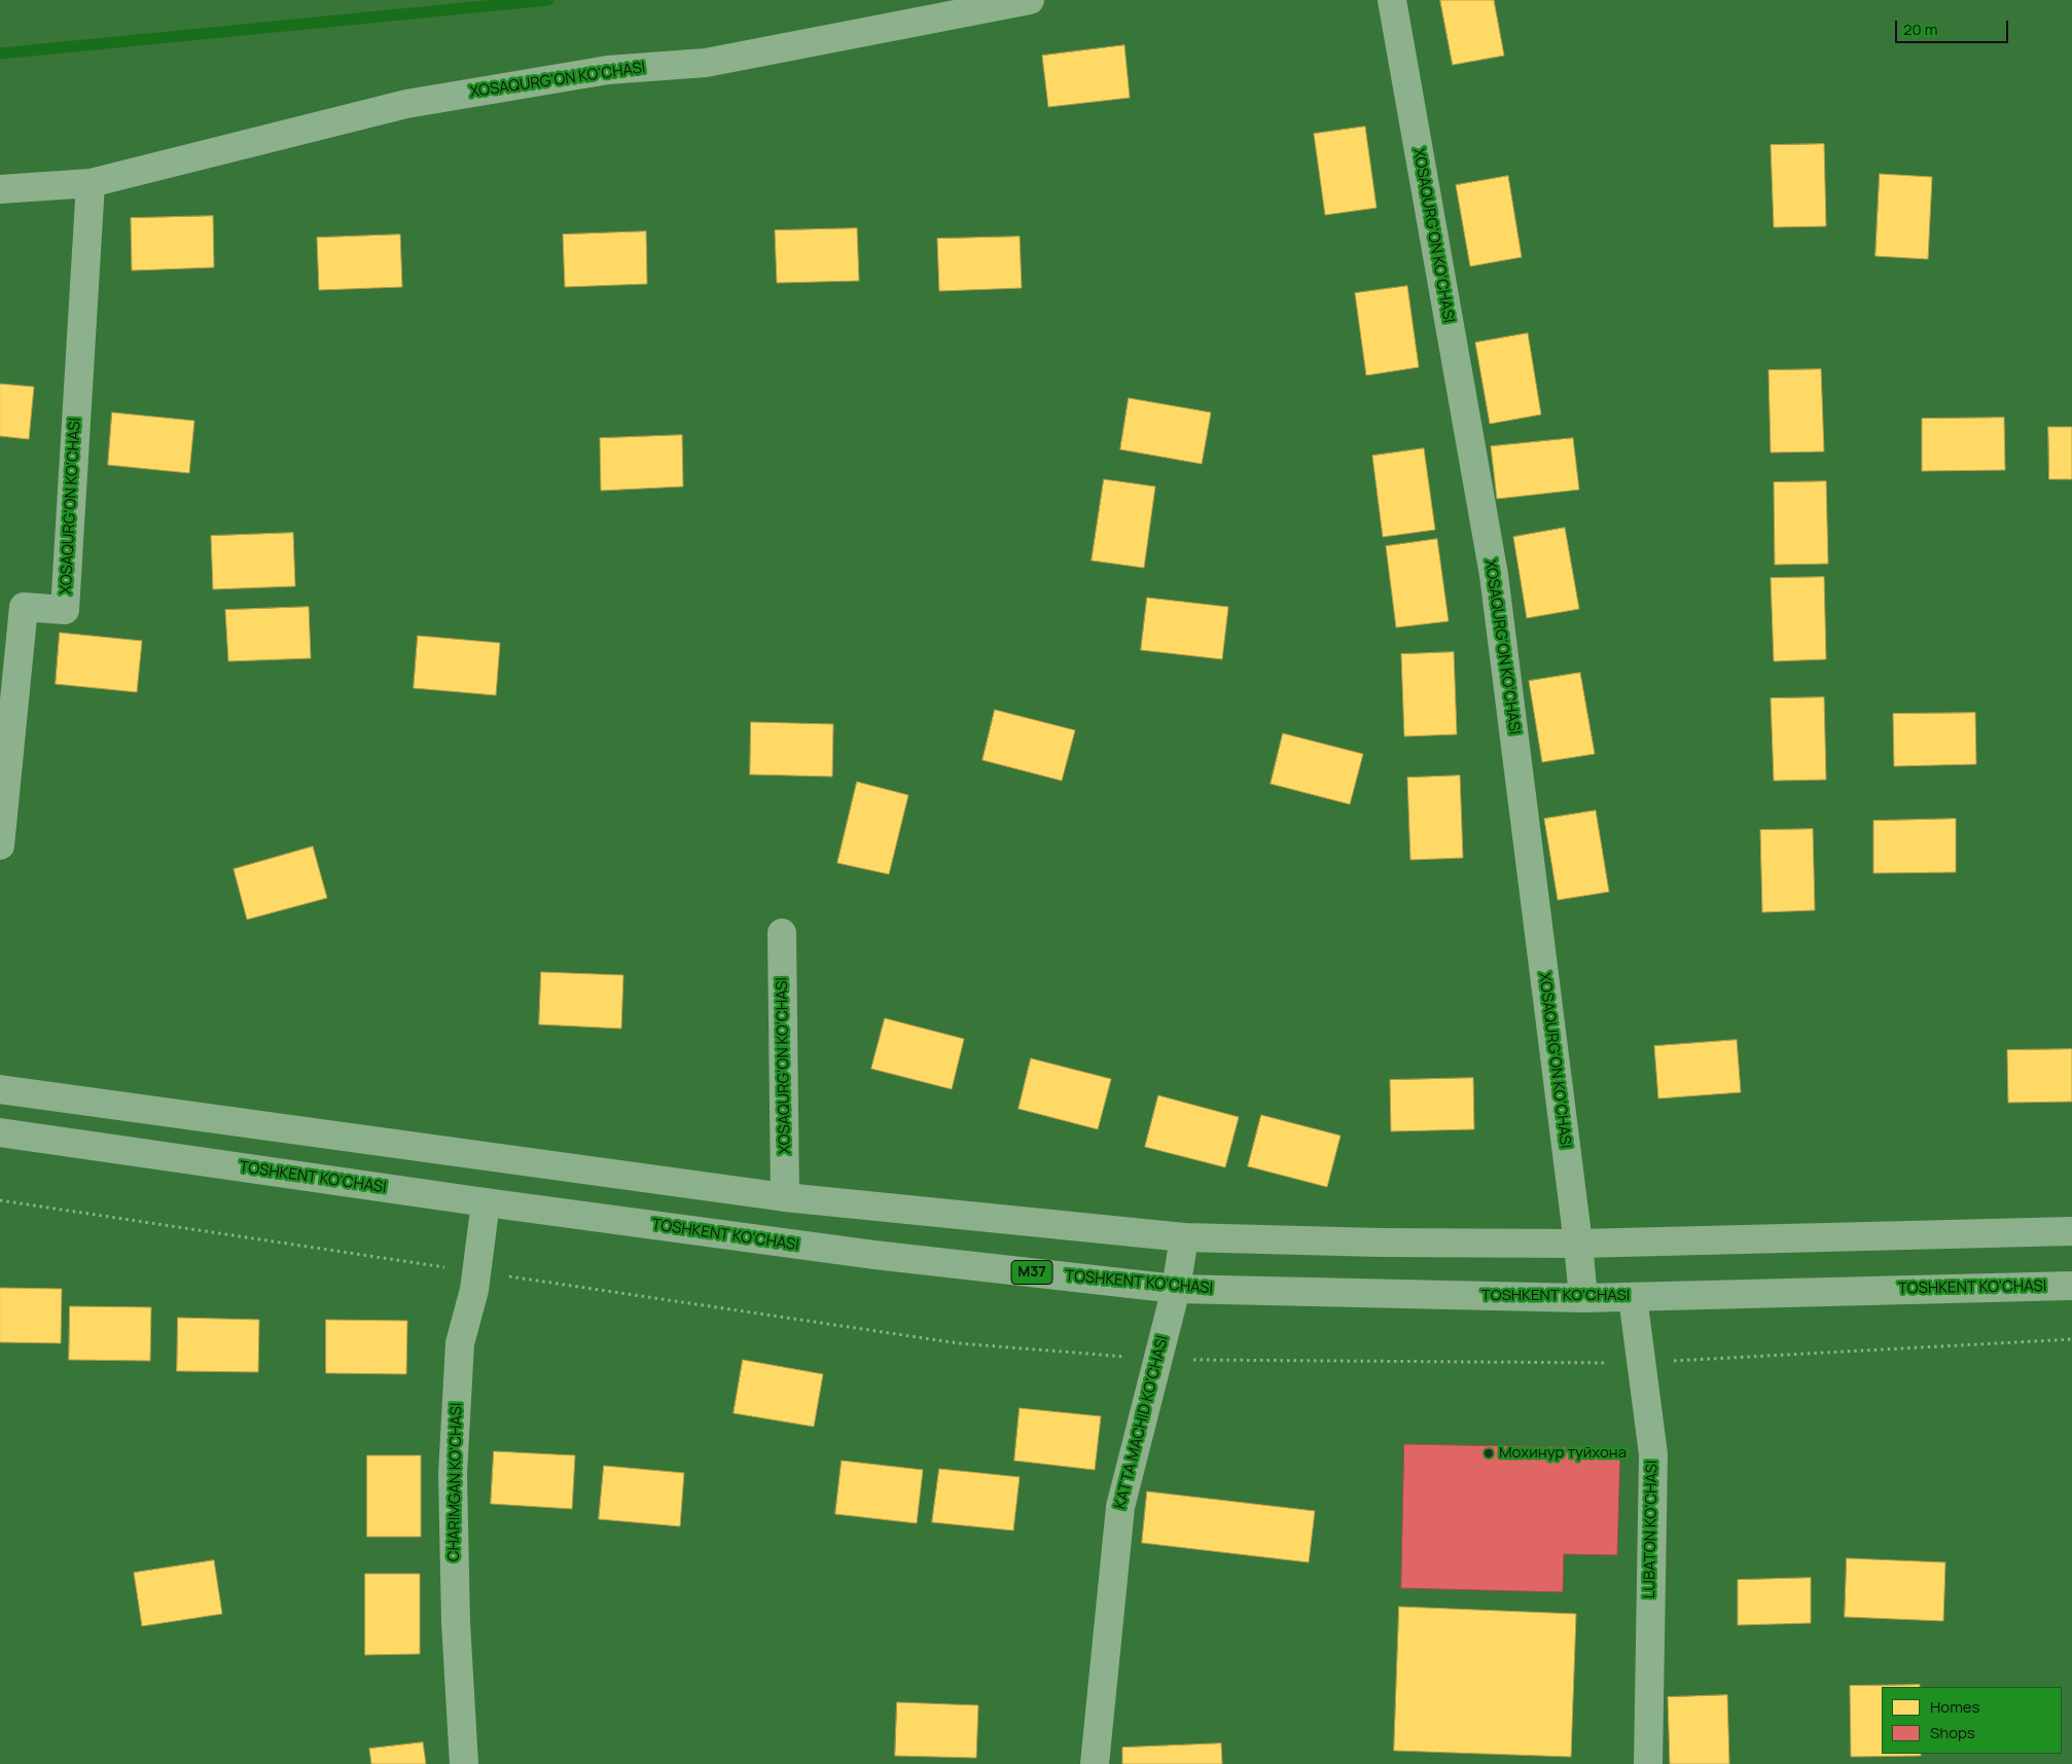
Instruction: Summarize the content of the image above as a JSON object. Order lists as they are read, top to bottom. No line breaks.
{"streets":{"highway":["TOSHKENT KO'CHASI","M37"],"street":["XOSAQURG'ON KO'CHASI","KATTA MACHID KO'CHASI","CHARIMGAN KO'CHASI","LUBATON KO'CHASI"]},"crossings":[["XOSAQURG'ON KO'CHASI","TOSHKENT KO'CHASI"],["TOSHKENT KO'CHASI","KATTA MACHID KO'CHASI"],["TOSHKENT KO'CHASI","CHARIMGAN KO'CHASI"],["TOSHKENT KO'CHASI","LUBATON KO'CHASI"]],"places":["Мохинур туйхона"],"legend":["Homes","Shops"],"scale_bar":"20 m"}
